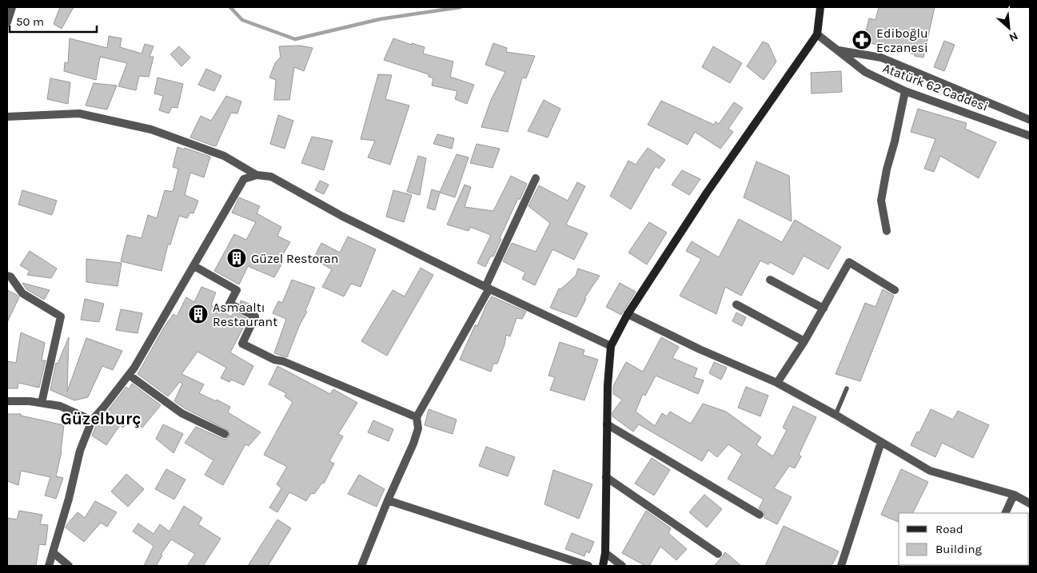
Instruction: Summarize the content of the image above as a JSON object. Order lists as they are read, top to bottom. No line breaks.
{"streets":{"street":["Atatürk 62 Caddesi"]},"districts":["Güzelburç"],"places":{"pharmacy":["Ediboğlu Eczanesi"],"building":["Güzel Restoran","Asmaaltı Restaurant"]},"legend":["Road","Building"],"scale_bar":"50 m","north":"bottom right"}
